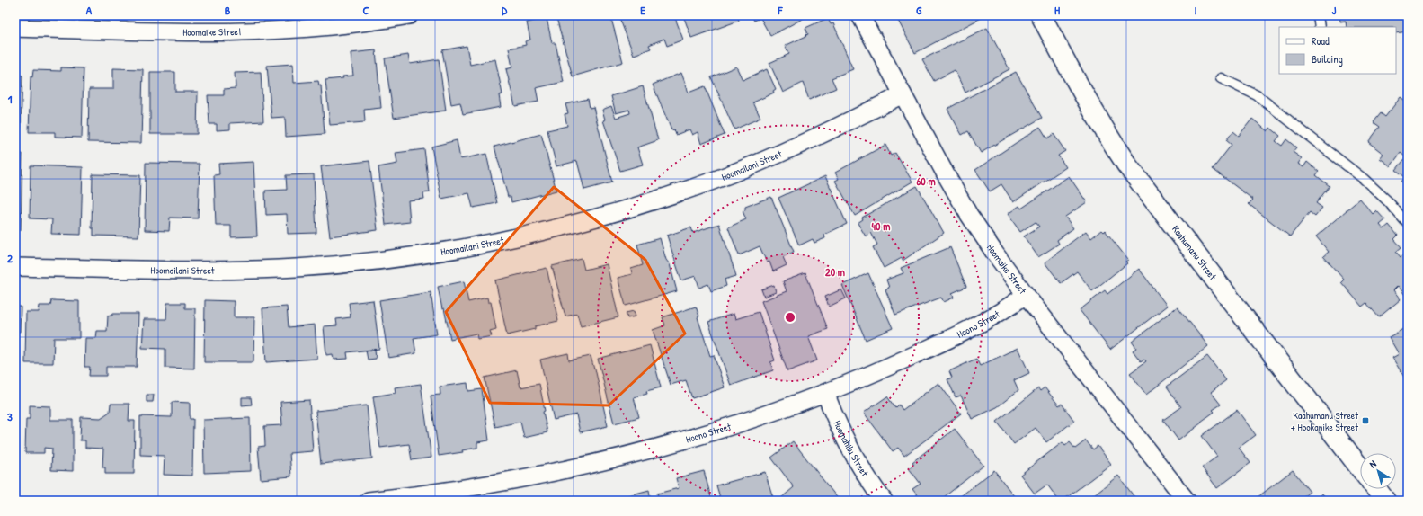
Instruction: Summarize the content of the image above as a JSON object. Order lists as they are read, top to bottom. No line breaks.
{"streets":{"street":["Hoomaike Street","Hoomailani Street","Kaahumanu Street","Hoono Street","Hoomahilu Street"]},"crossings":[["Hoomaike Street","Hoomailani Street"],["Hoomaike Street","Hoono Street"],["Hoono Street","Hoomahilu Street"]],"places":{"transit":["Kaahumanu Street + Hookanike Street"]},"legend":["Road","Building"],"north":"top left","grid":{"columns":["A","B","C","D","E","F","G","H","I","J"],"rows":["1","2","3"]},"rings":["60 m","40 m","20 m"]}
